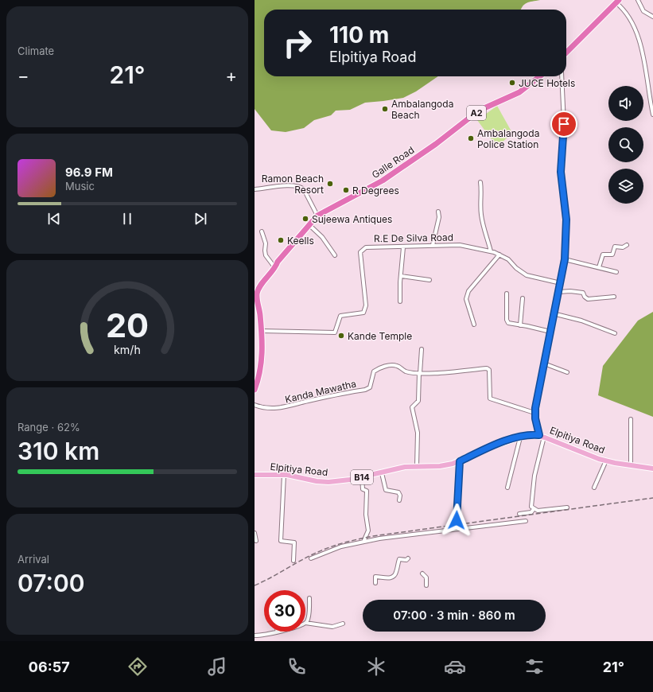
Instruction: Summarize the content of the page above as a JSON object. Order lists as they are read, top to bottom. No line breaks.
{"streets":{"highway":["A2","Galle Road"],"main road":["Elpitiya Road","B14"],"street":["R.E De Silva Road","Kanda Mawatha"]},"crossings":[["Galle Road","R.E De Silva Road"]],"places":["JUCE Hotels","Ambalangoda Beach","Ambalangoda Police Station","Ramon Beach Resort","R Degrees","Sujeewa Antiques","Keells","Kande Temple"],"page":{"tile":["Climate",["Range · 62%","310 km"],["Arrival","07:00"]],"turn":["110 m","Elpitiya Road"],"heat":["−","21°","+"],"song":["96.9 FM","Music"],"limit":"30","trip":"07:00 · 3 min · 860 m","tabs":["06:57","21°"],"gauge":["20","km/h"]}}
